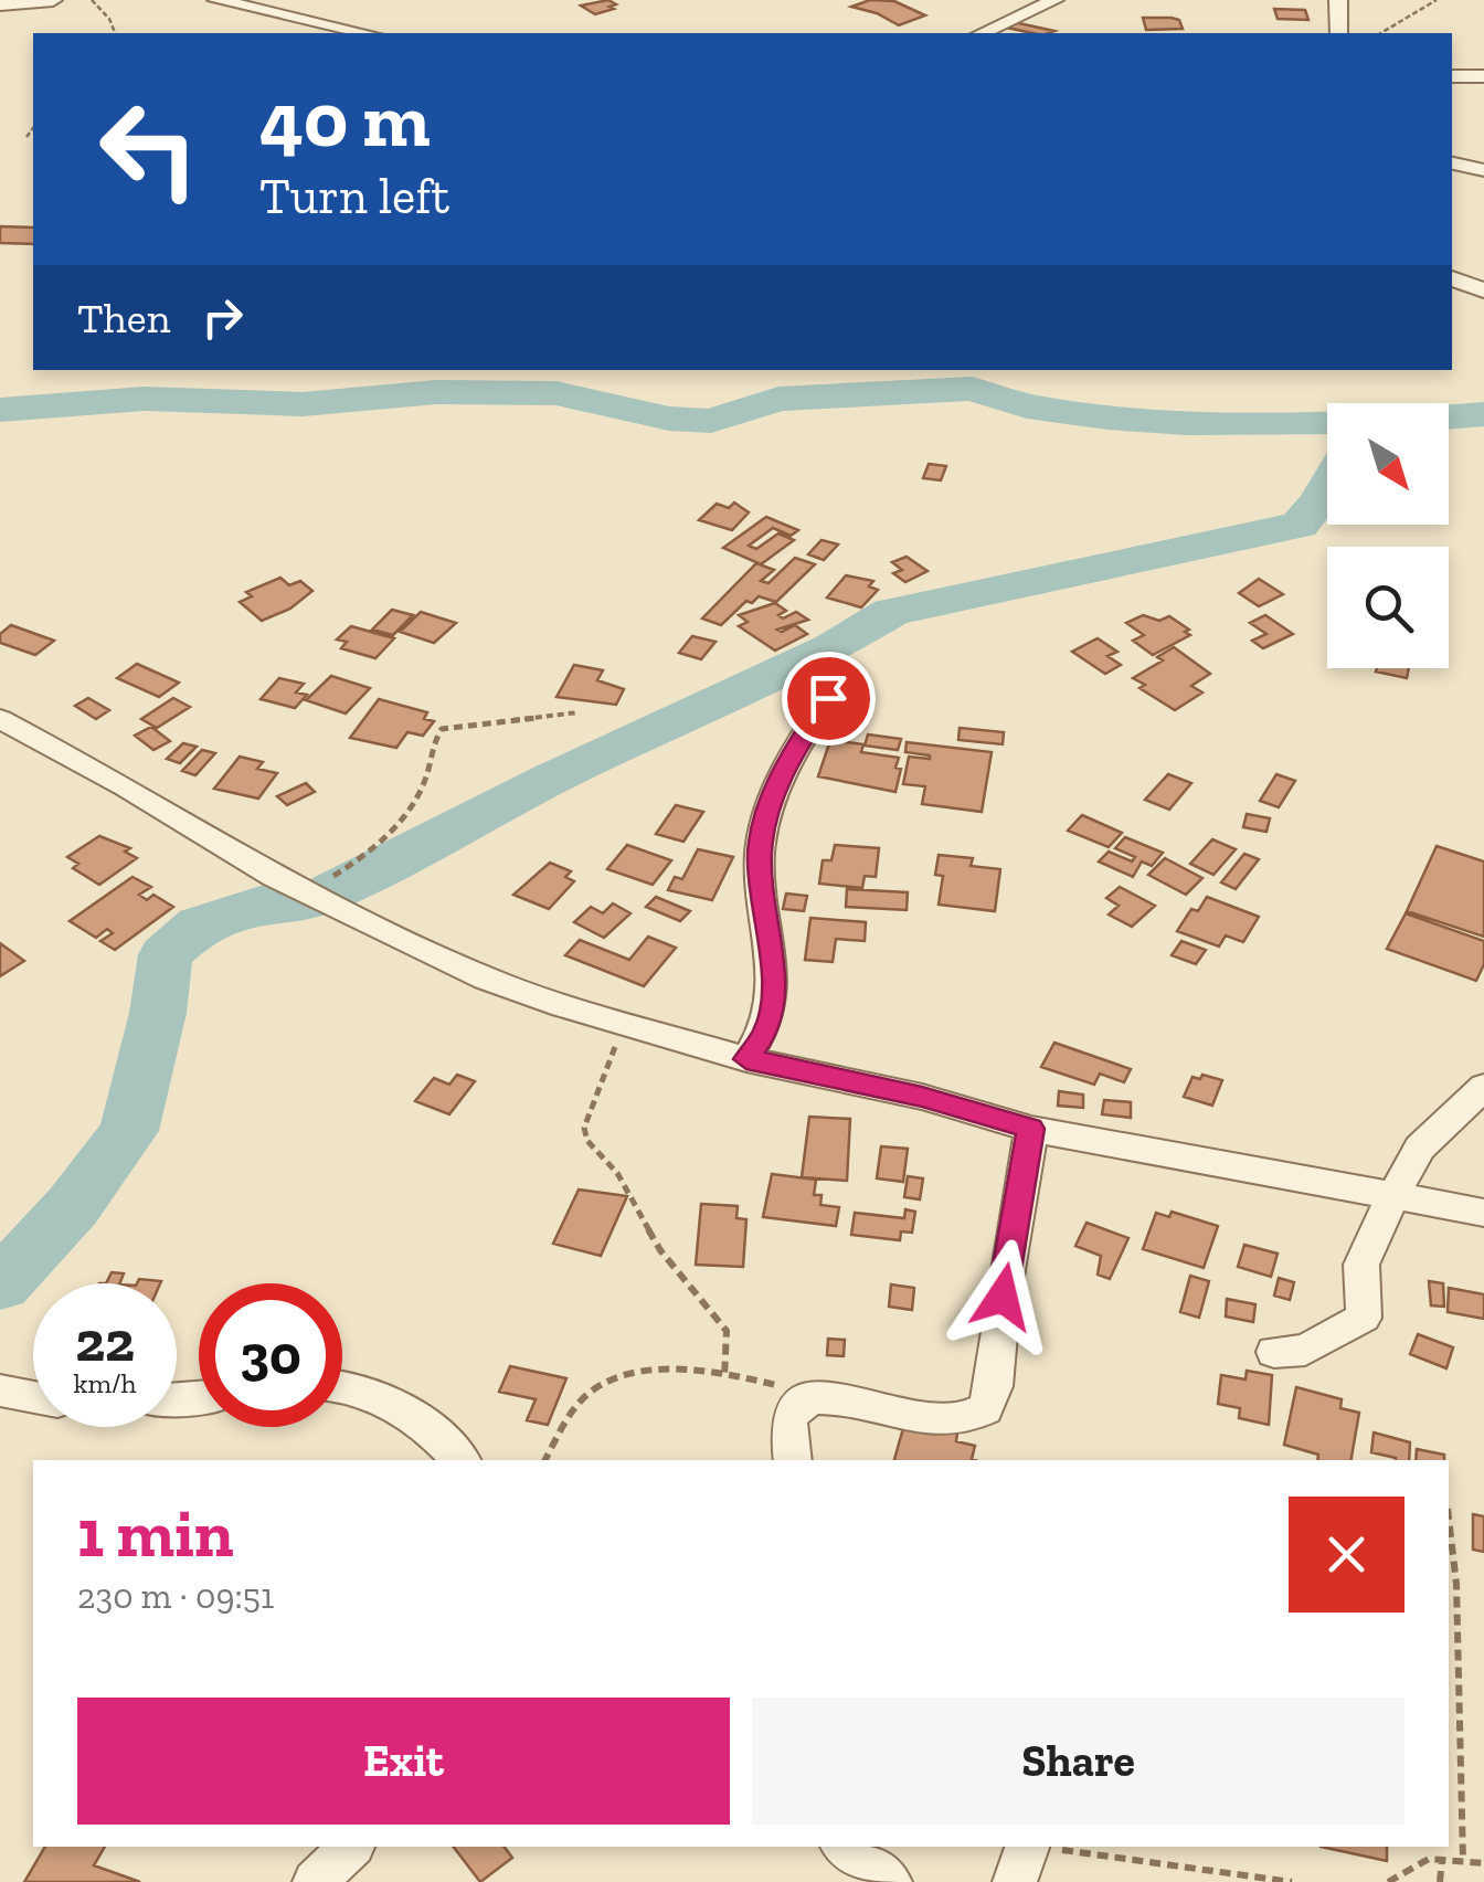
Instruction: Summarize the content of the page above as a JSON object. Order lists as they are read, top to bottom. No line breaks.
{"north":"bottom right","page":{"turn":["40 m","Turn left"],"then":"Then","speed":"22 km/h","limit":"30","heading":["1 min","230 m · 09:51"],"buttons":["Exit","Share"]}}
